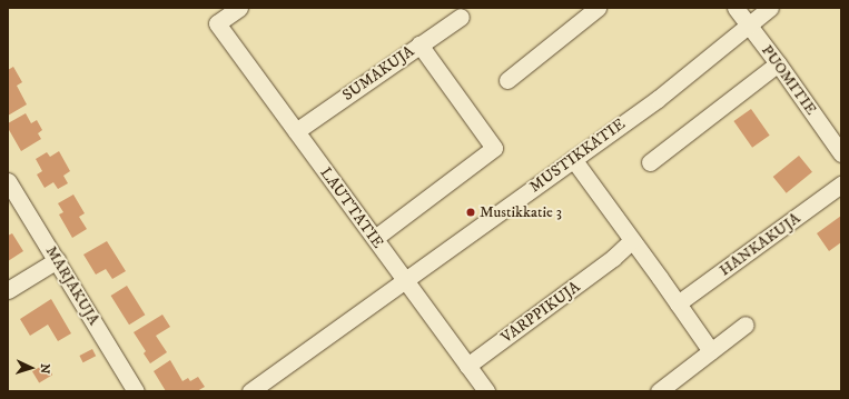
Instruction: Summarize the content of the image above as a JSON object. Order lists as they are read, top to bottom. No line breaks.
{"streets":{"street":["SUMAKUJA","PUOMITIE","MUSTIKKATIE","LAUTTATIE","HANKAKUJA","MARJAKUJA","VARPPIKUJA"]},"crossings":[["SUMAKUJA","LAUTTATIE"],["PUOMITIE","MUSTIKKATIE"],["MUSTIKKATIE","LAUTTATIE"],["LAUTTATIE","VARPPIKUJA"]],"places":["Mustikkatie 3"],"north":"right"}
